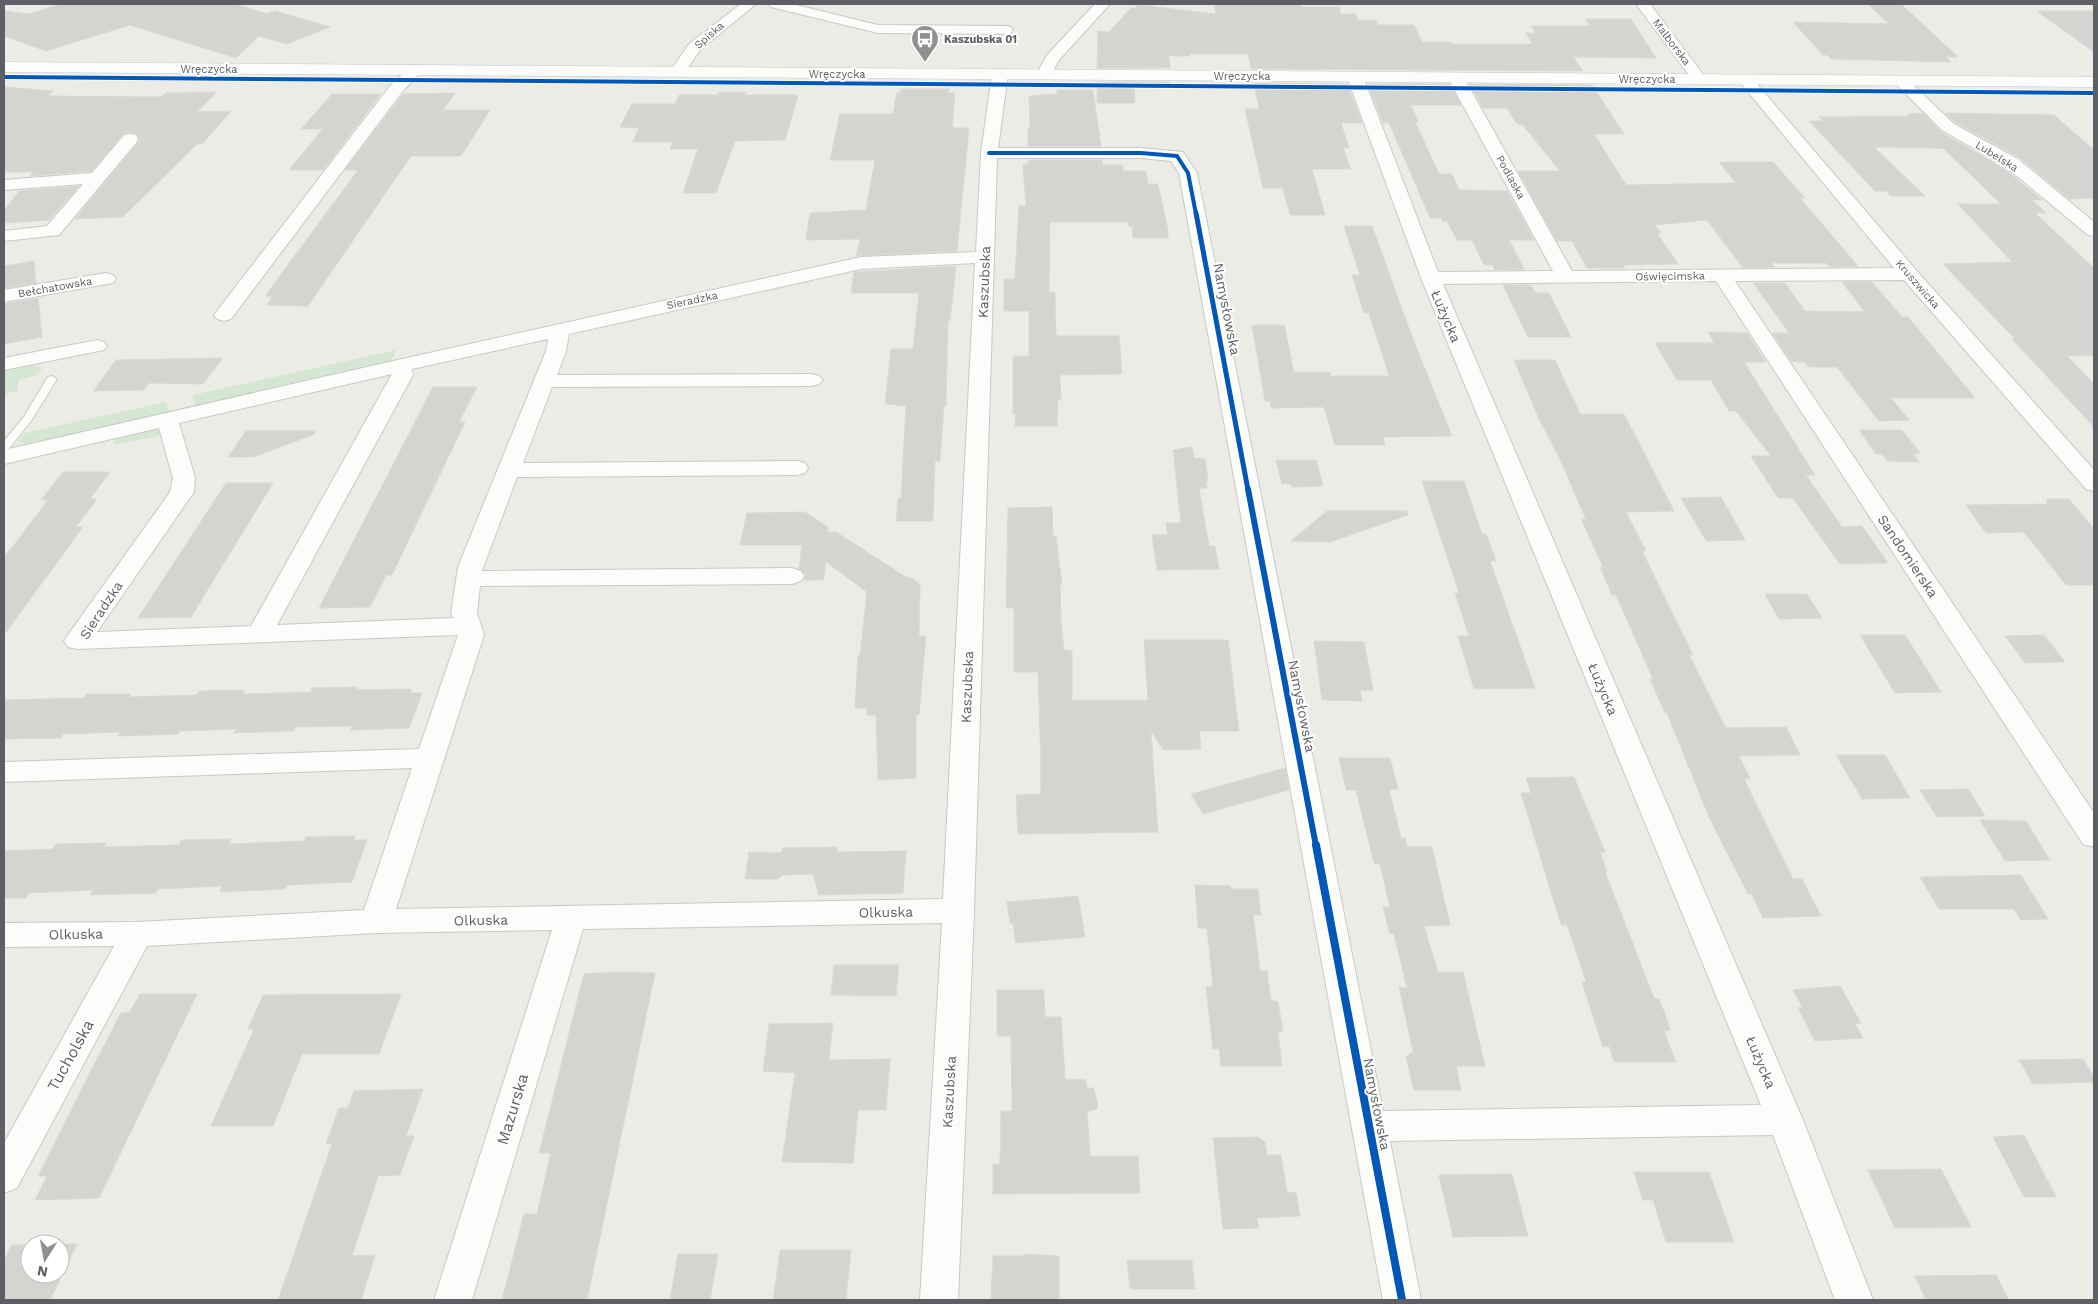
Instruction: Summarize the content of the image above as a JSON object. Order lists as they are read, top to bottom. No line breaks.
{"streets":{"main road":["Wręczycka"],"street":["Spiska","Malborska","Lubelska","Podlaska","Oświęcimska","Kaszubska","Kruszwicka","Bełchatowska","Sieradzka","Namysłowska","Łużycka","Sandomierska","Olkuska","Tucholska","Mazurska"]},"crossings":[["Spiska","Wręczycka"],["Malborska","Wręczycka"],["Wręczycka","Lubelska"],["Wręczycka","Podlaska"],["Wręczycka","Kaszubska"],["Wręczycka","Kruszwicka"],["Wręczycka","Łużycka"],["Podlaska","Oświęcimska"],["Oświęcimska","Kruszwicka"],["Oświęcimska","Łużycka"],["Oświęcimska","Sandomierska"],["Kaszubska","Sieradzka"],["Kaszubska","Namysłowska"],["Kaszubska","Olkuska"],["Olkuska","Tucholska"],["Olkuska","Mazurska"]],"places":{"bus stop":["Kaszubska 01"]},"north":"bottom"}
